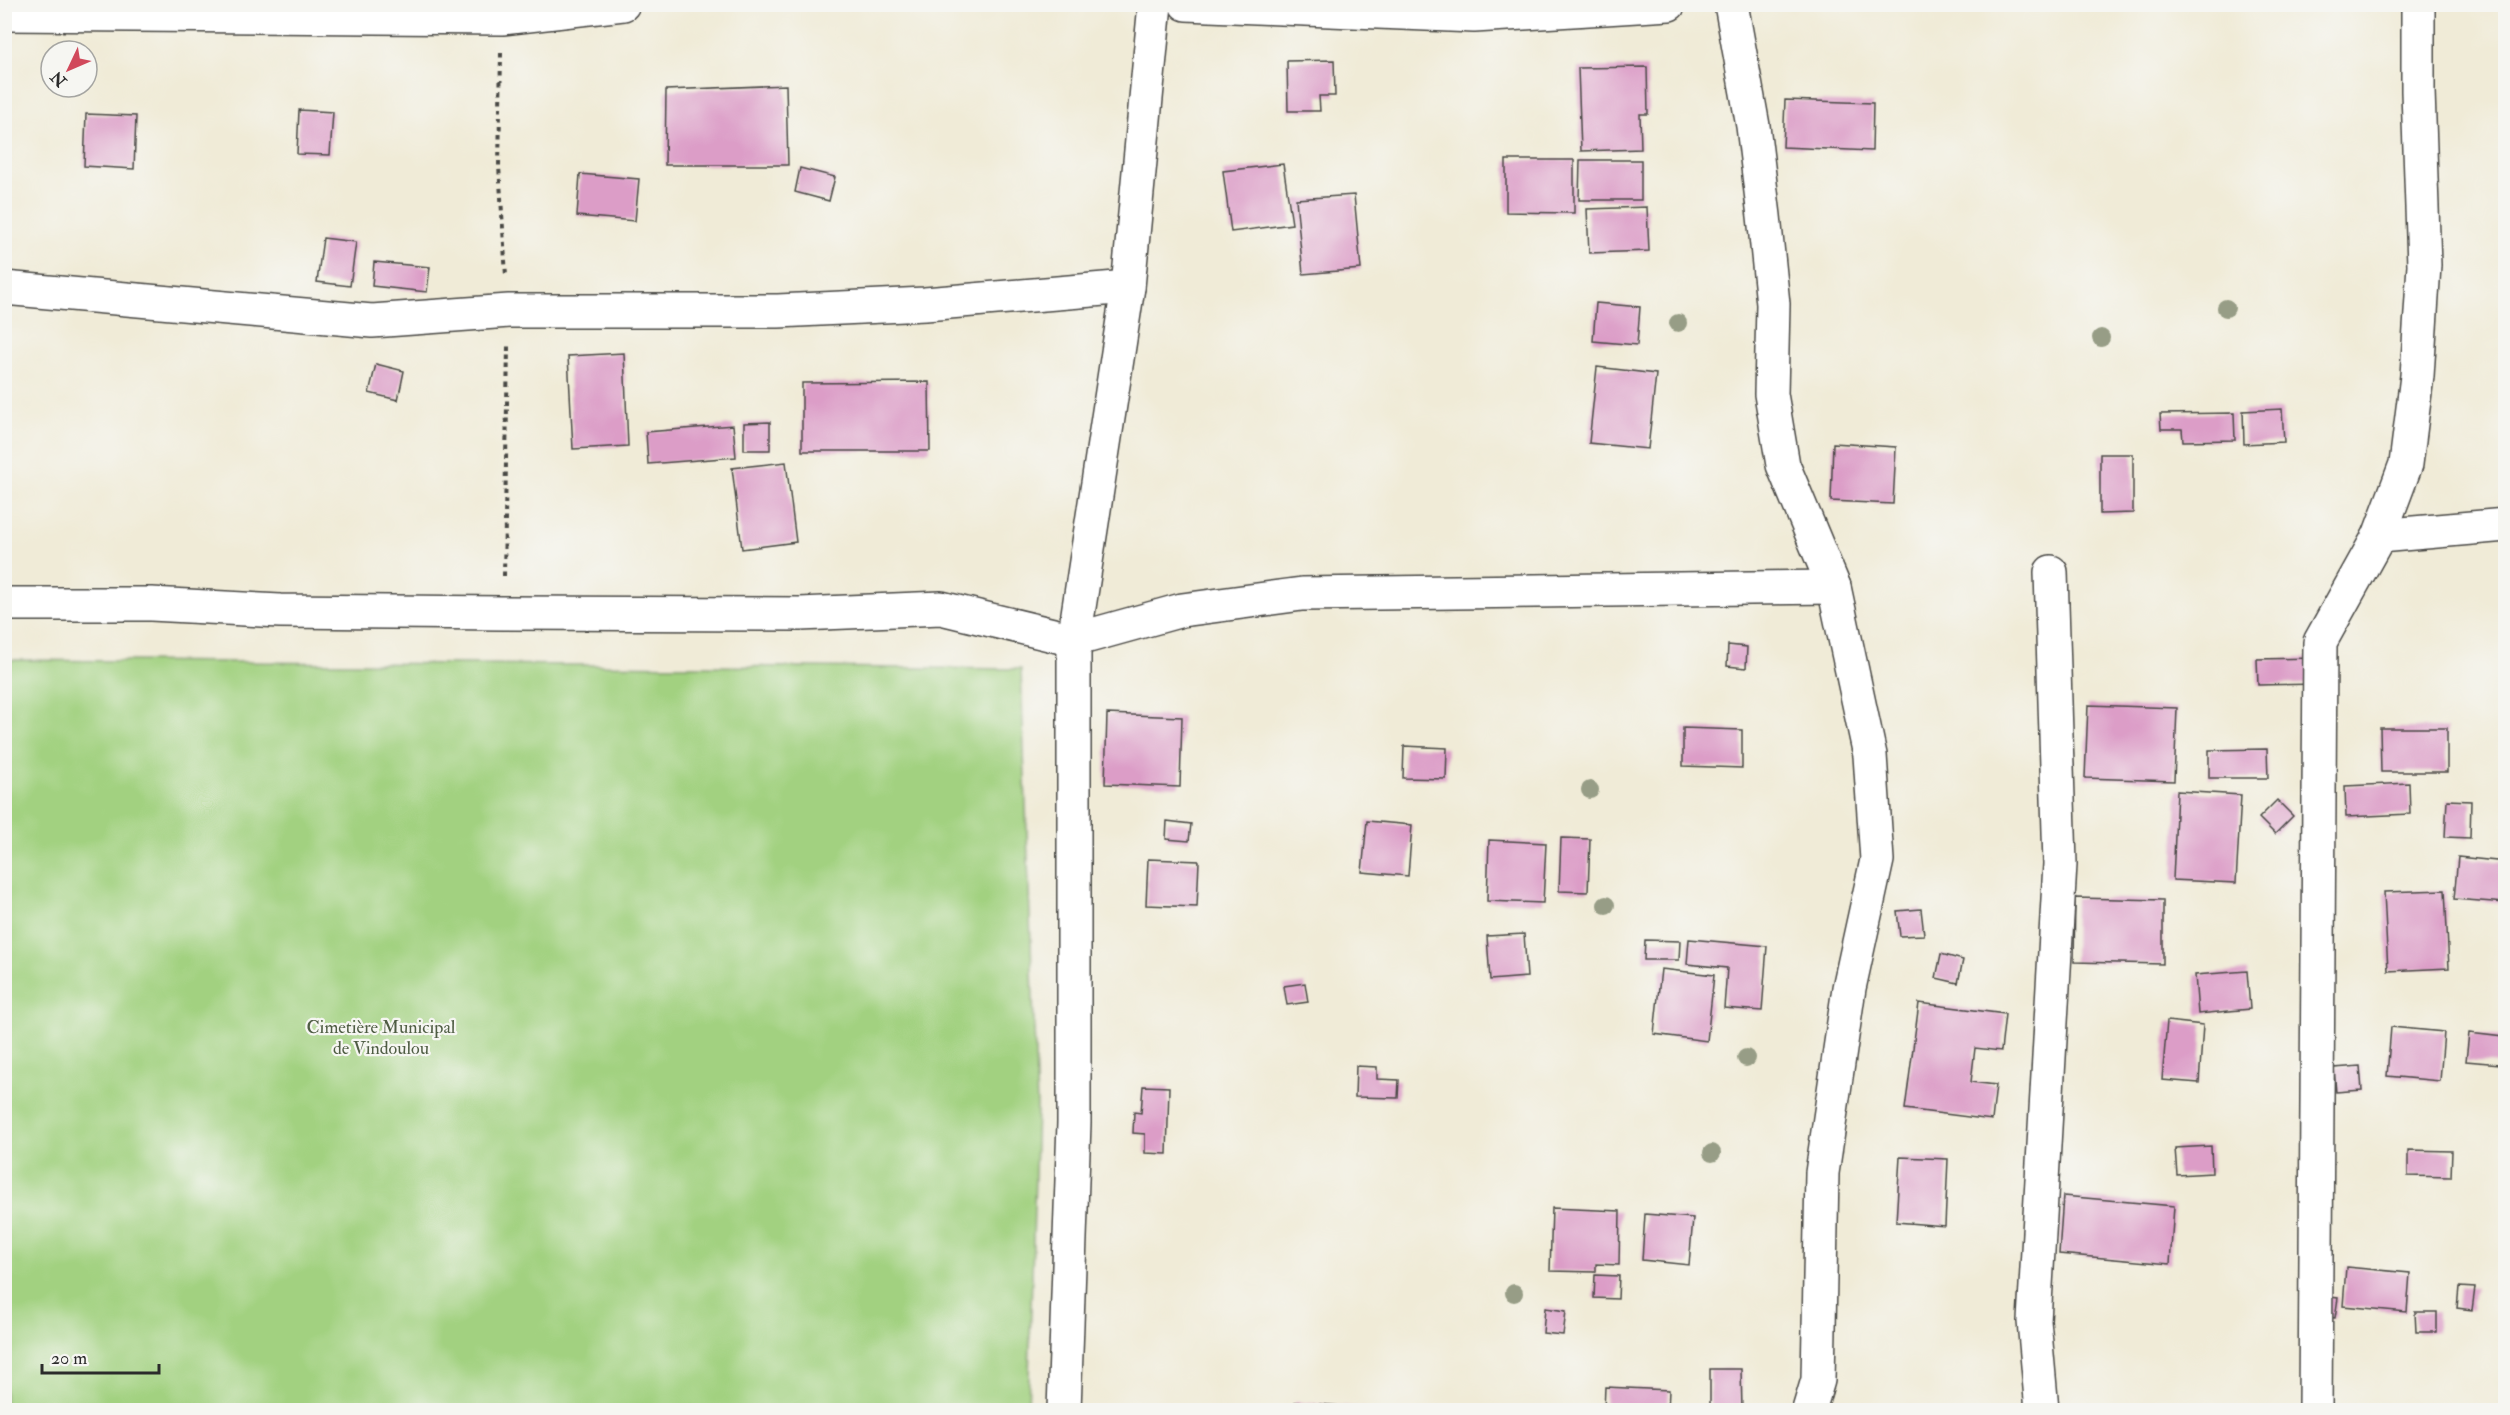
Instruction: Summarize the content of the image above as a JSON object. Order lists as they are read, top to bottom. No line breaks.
{"parks":["Cimetière Municipal de Vindoulou"],"scale_bar":"20 m","north":"bottom left"}
